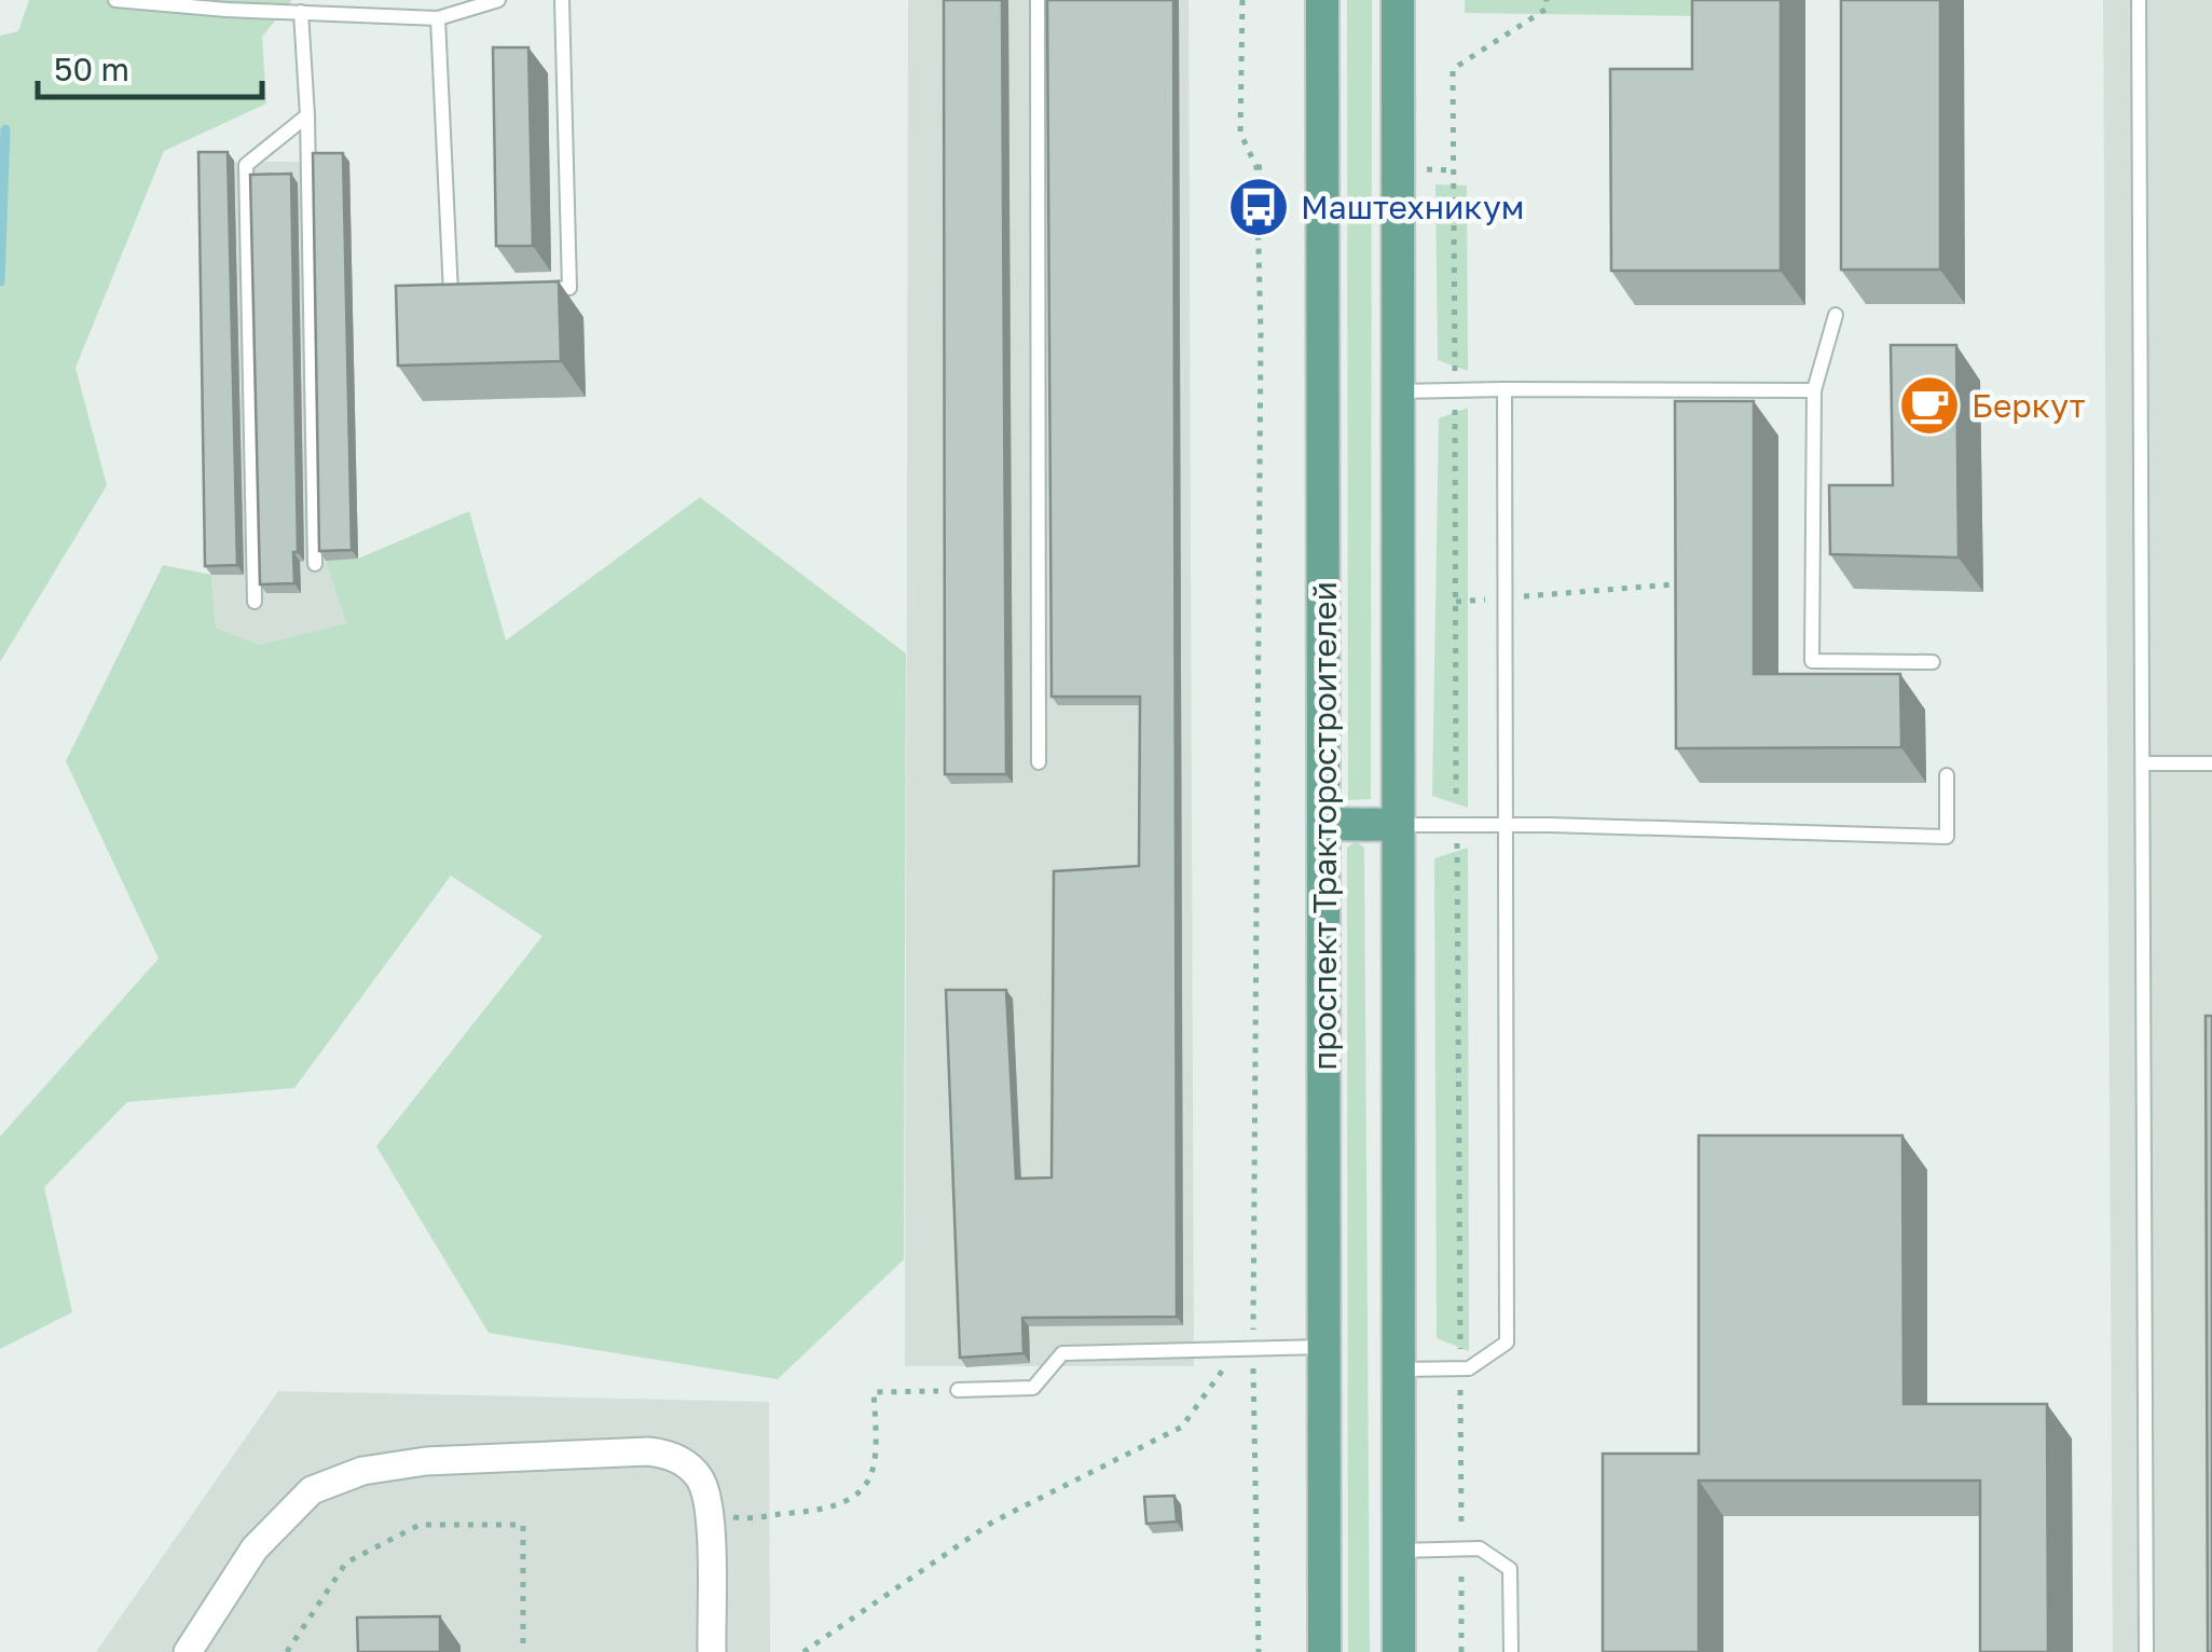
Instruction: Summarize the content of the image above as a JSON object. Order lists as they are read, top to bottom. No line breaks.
{"streets":{"main road":["проспект Тракторостроителей"]},"places":{"bus stop":["Маштехникум"],"cafe":["Беркут"]},"scale_bar":"50 m"}
